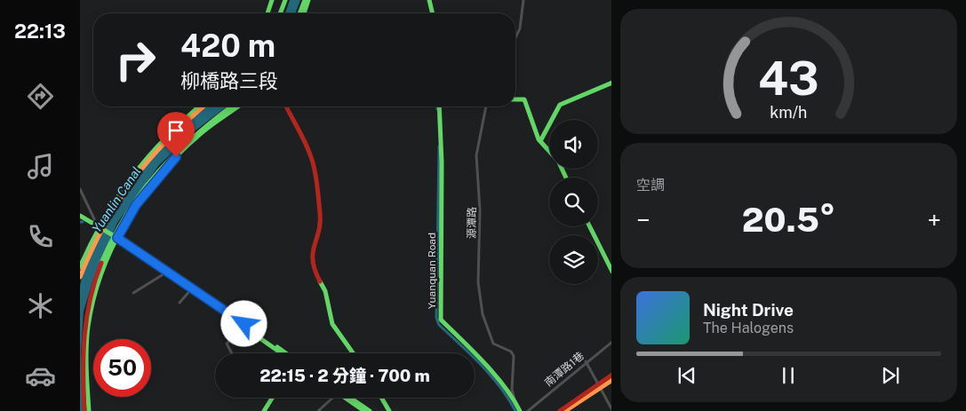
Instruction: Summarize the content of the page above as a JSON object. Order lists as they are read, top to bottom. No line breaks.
{"streets":{"main road":["Yuanquan Road"],"street":["源潭路","南潭路1巷"]},"crossings":[["源潭路","Yuanquan Road"]],"water":["Yuanlin Canal"],"page":{"tabs":"22:13","turn":["420 m","柳橋路三段"],"tile":"空調","heat":["−","20.5°","+"],"song":["Night Drive","The Halogens"],"limit":"50","trip":"22:15 · 2 分鐘 · 700 m","gauge":["43","km/h"]}}
